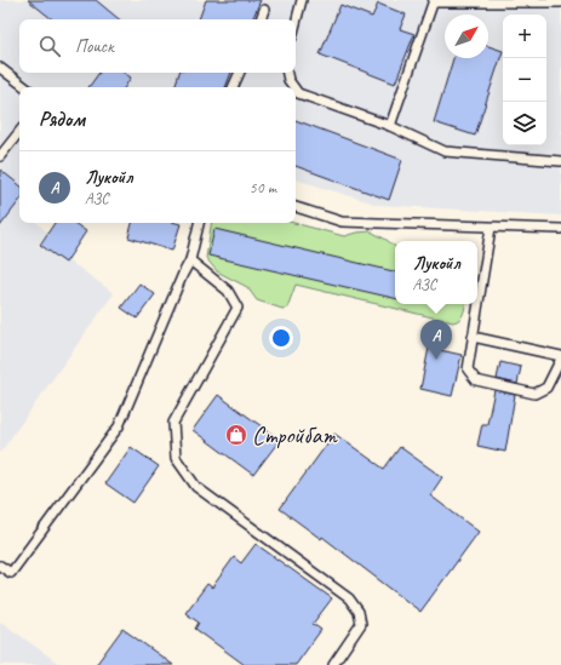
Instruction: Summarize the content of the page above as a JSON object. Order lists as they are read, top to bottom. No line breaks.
{"places":{"shop":["Стройбат"]},"north":"top right","page":{"map_buttons":["+","−"],"search":"Поиск","heading":"Рядом","list":[{"mark":"A","name":"Лукойл","note":"АЗС","value":"50 m"}],"popup":["Лукойл","АЗС"],"pins":"A"}}
